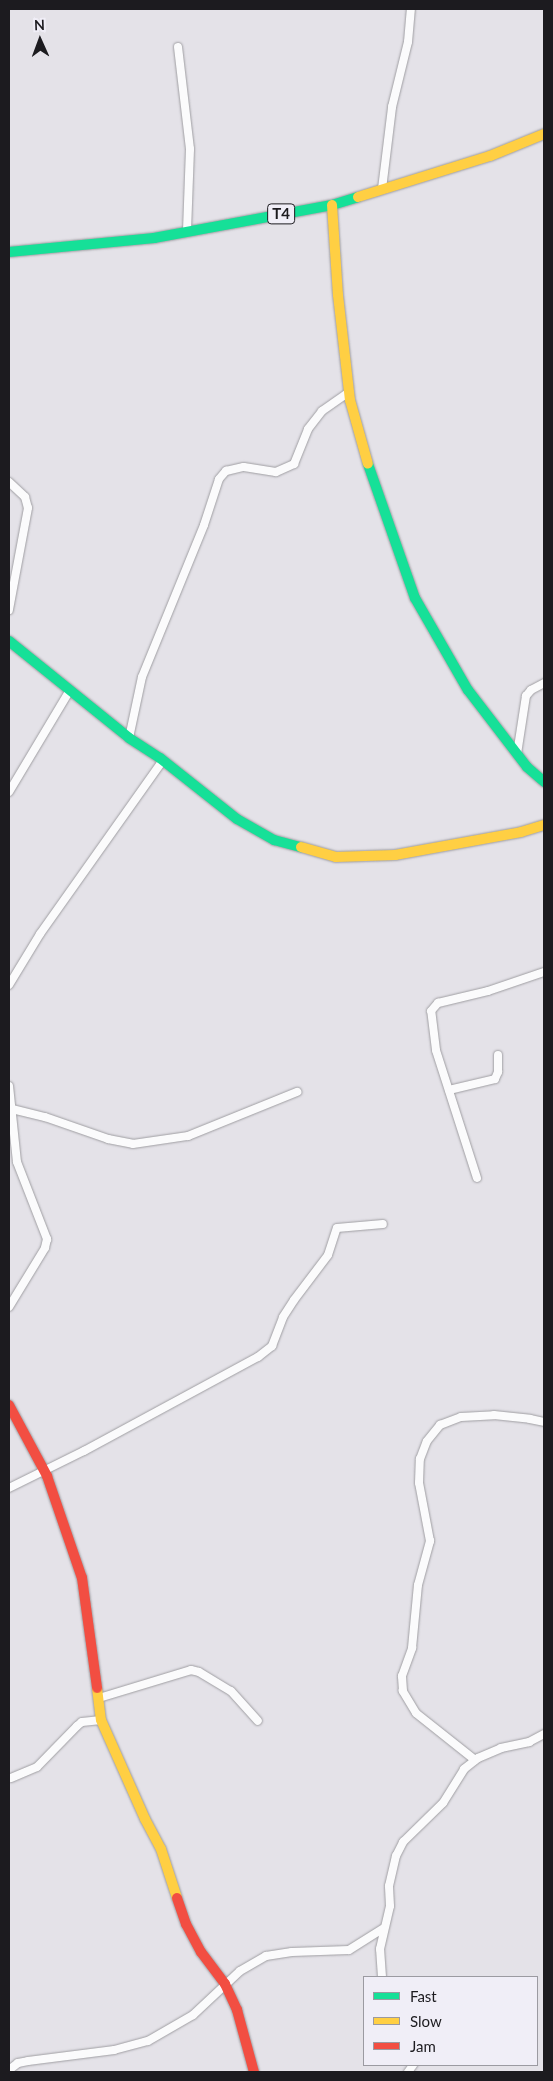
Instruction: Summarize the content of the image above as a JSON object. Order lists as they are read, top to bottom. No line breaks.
{"streets":{"main road":["T4"]},"legend":["Fast","Slow","Jam"],"north":"top"}
